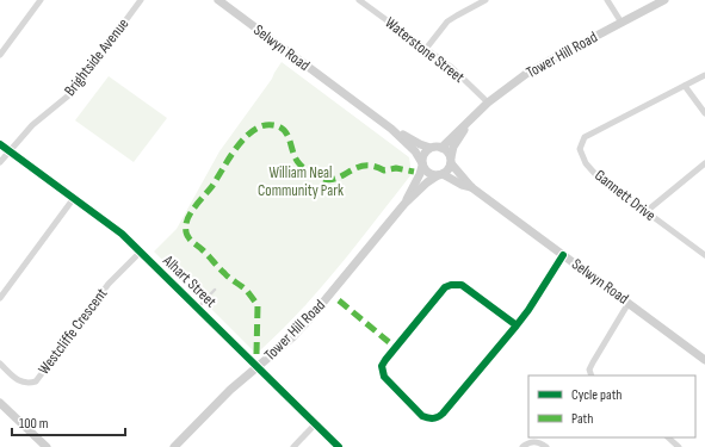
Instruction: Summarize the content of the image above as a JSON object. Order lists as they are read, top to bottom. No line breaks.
{"streets":{"street":["Selwyn Road","Waterstone Street","Tower Hill Road","Brightside Avenue","Gannett Drive","Alhart Street","Westcliffe Crescent"]},"crossings":[["Selwyn Road","Tower Hill Road"],["Waterstone Street","Tower Hill Road"],["Tower Hill Road","Alhart Street"],["Brightside Avenue","Alhart Street"],["Alhart Street","Westcliffe Crescent"]],"parks":["William Neal Community Park"],"legend":["Cycle path","Path"],"scale_bar":"100 m"}
